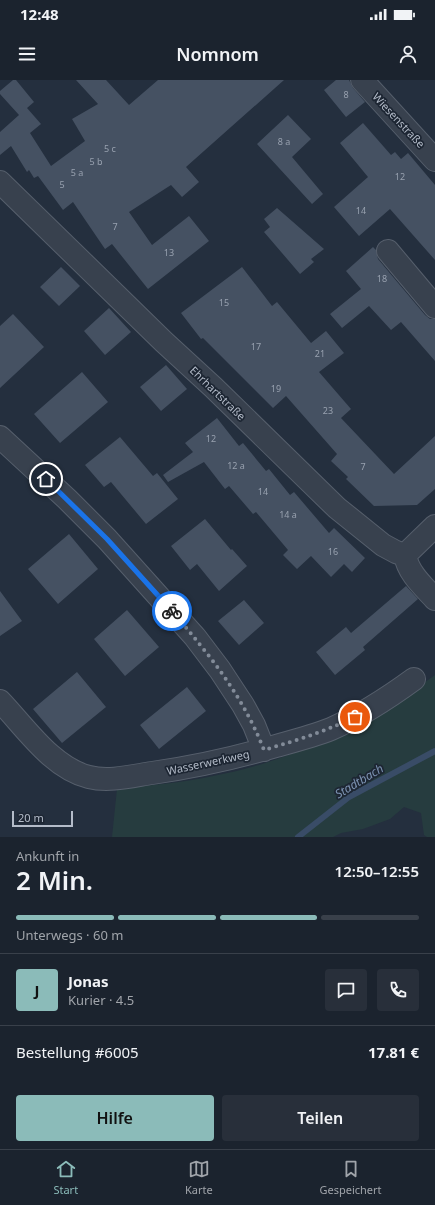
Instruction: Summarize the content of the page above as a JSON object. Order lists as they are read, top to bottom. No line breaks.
{"streets":{"street":["Wiesenstraße","Ehrhartstraße","Wasserwerkweg"]},"water":["Stadtbach"],"house_numbers":["8","8 a","5 c","5 b","5 a","12","5","14","7","13","18","15","17","21","19","23","12","12 a","7","14","14 a","16"],"scale_bar":"20 m","page":{"status":"12:48","header":"Nomnom","scale":"20 m","heading":["2 Min.","Ankunft in","12:50–12:55"],"panel":["Jonas","Kurier · 4.5","Bestellung #6005","17.81 €"],"bar":"Unterwegs · 60 m","round":"J","buttons":["Hilfe","Teilen"],"tabs":["Start","Karte","Gespeichert"]}}
